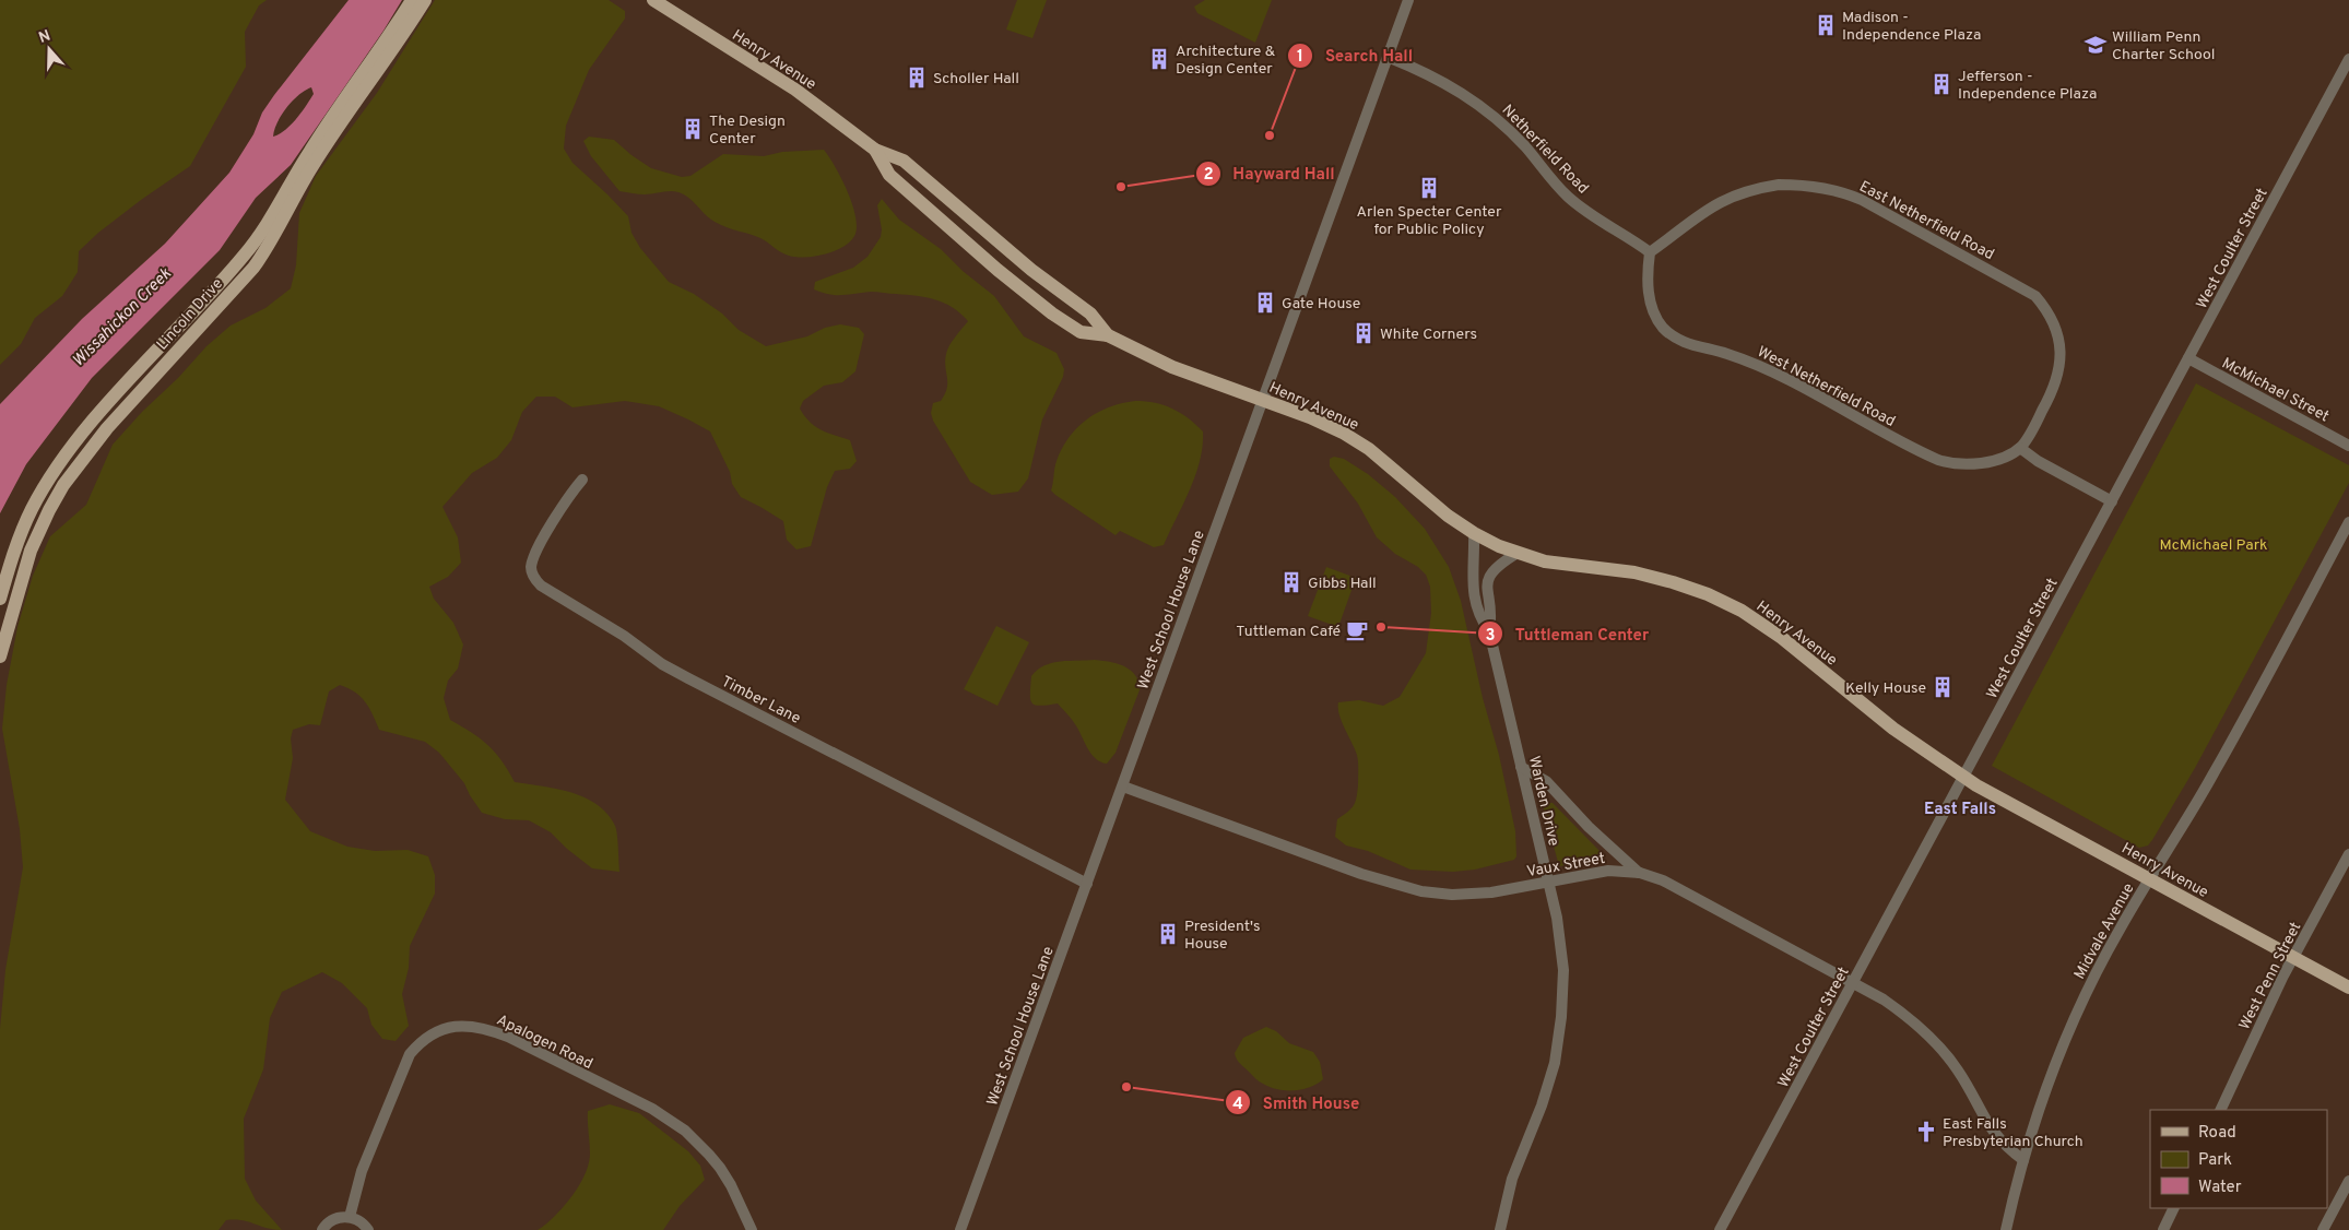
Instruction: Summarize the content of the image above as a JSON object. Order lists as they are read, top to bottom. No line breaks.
{"streets":{"main road":["Henry Avenue","Lincoln Drive"],"street":["Netherfield Road","East Netherfield Road","West Coulter Street","West Netherfield Road","McMichael Street","West School House Lane","Timber Lane","Warden Drive","Vaux Street","Midvale Avenue","West Penn Street","Apalogen Road"]},"crossings":[["Henry Avenue","West Coulter Street"],["Henry Avenue","West School House Lane"],["Henry Avenue","Warden Drive"],["Henry Avenue","Midvale Avenue"],["Henry Avenue","West Penn Street"],["Netherfield Road","East Netherfield Road"],["Netherfield Road","West Netherfield Road"],["Netherfield Road","West School House Lane"],["East Netherfield Road","West Netherfield Road"],["West Coulter Street","McMichael Street"],["West Coulter Street","Vaux Street"],["West School House Lane","Timber Lane"],["West School House Lane","Vaux Street"],["Warden Drive","Vaux Street"],["Vaux Street","Midvale Avenue"]],"districts":["East Falls"],"water":["Wissahickon Creek"],"parks":["McMichael Park"],"places":{"building":["Madison - Independence Plaza","Architecture & Design Center","Scholler Hall","Jefferson - Independence Plaza","The Design Center","Arlen Specter Center for Public Policy","Gate House","White Corners","Gibbs Hall","Kelly House","President's House"],"school or university":["William Penn Charter School"],"other":["Search Hall","Hayward Hall","Tuttleman Center","Smith House"],"cafe":["Tuttleman Café"],"church":["East Falls Presbyterian Church"]},"legend":["Road","Park","Water"],"north":"top"}
